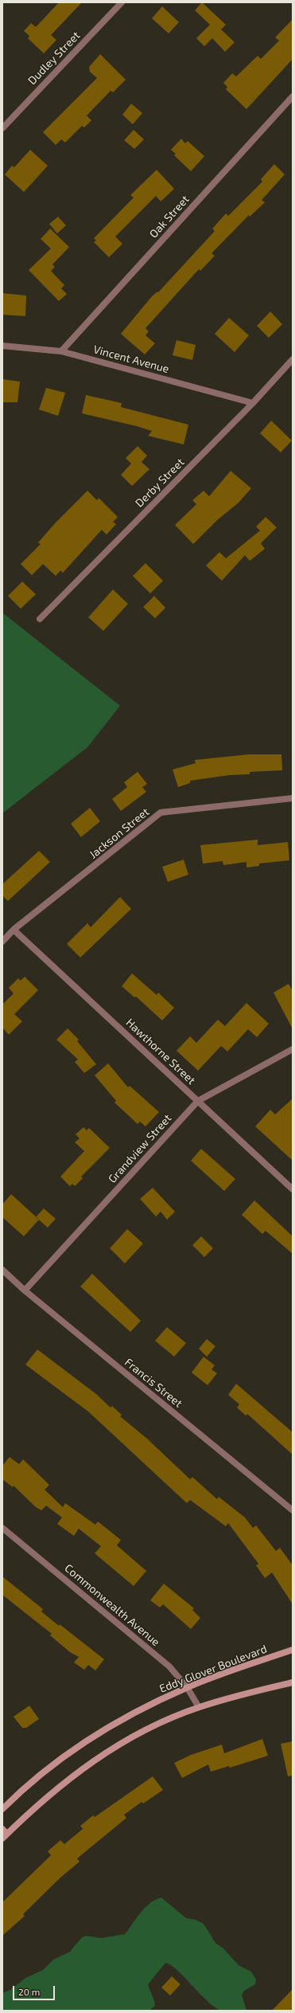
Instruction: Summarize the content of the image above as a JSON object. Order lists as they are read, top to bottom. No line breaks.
{"streets":{"street":["Dudley Street","Oak Street","Vincent Avenue","Derby Street","Jackson Street","Hawthorne Street","Grandview Street","Francis Street","Commonwealth Avenue","Eddy Glover Boulevard"]},"crossings":[["Oak Street","Vincent Avenue"],["Vincent Avenue","Derby Street"],["Jackson Street","Hawthorne Street"],["Hawthorne Street","Grandview Street"],["Grandview Street","Francis Street"],["Commonwealth Avenue","Eddy Glover Boulevard"]],"scale_bar":"20 m"}
